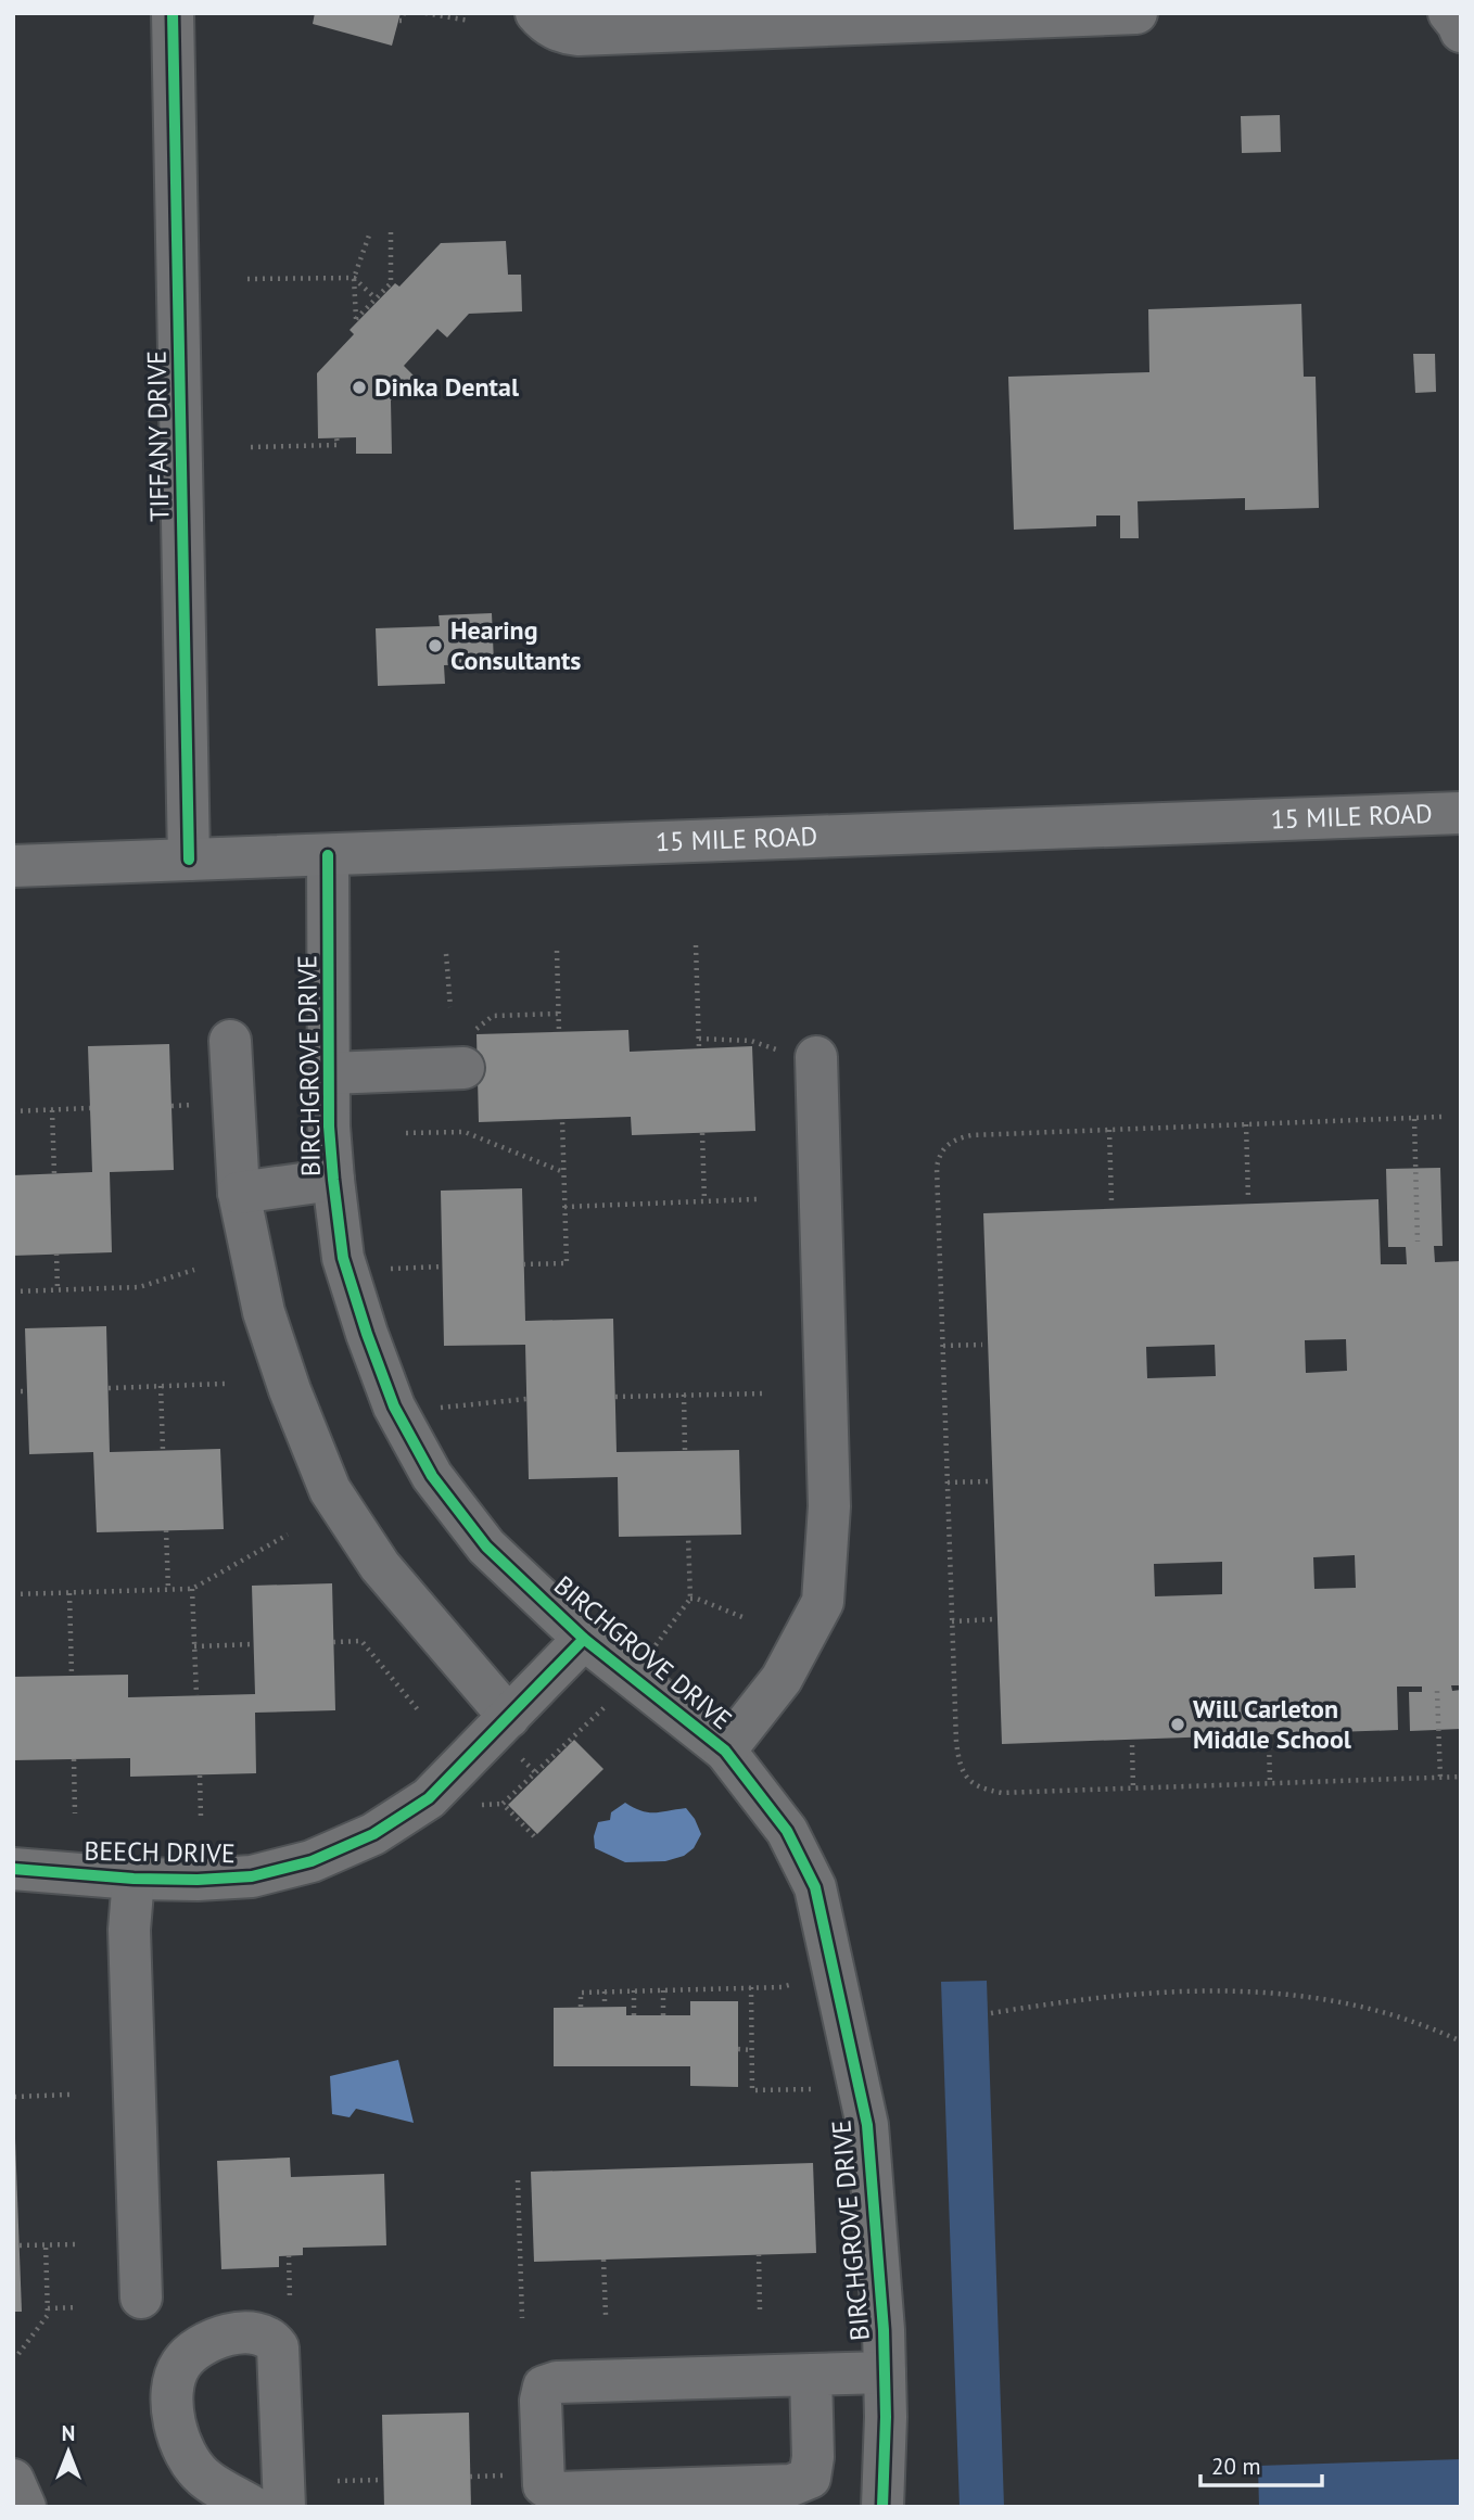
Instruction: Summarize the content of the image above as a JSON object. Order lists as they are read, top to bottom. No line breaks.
{"streets":{"main road":["15 MILE ROAD"],"street":["TIFFANY DRIVE","BIRCHGROVE DRIVE","BEECH DRIVE"]},"crossings":[["TIFFANY DRIVE","15 MILE ROAD"],["15 MILE ROAD","BIRCHGROVE DRIVE"],["BIRCHGROVE DRIVE","BEECH DRIVE"]],"places":["Dinka Dental","Hearing Consultants","Will Carleton Middle School"],"scale_bar":"20 m","north":"top"}
